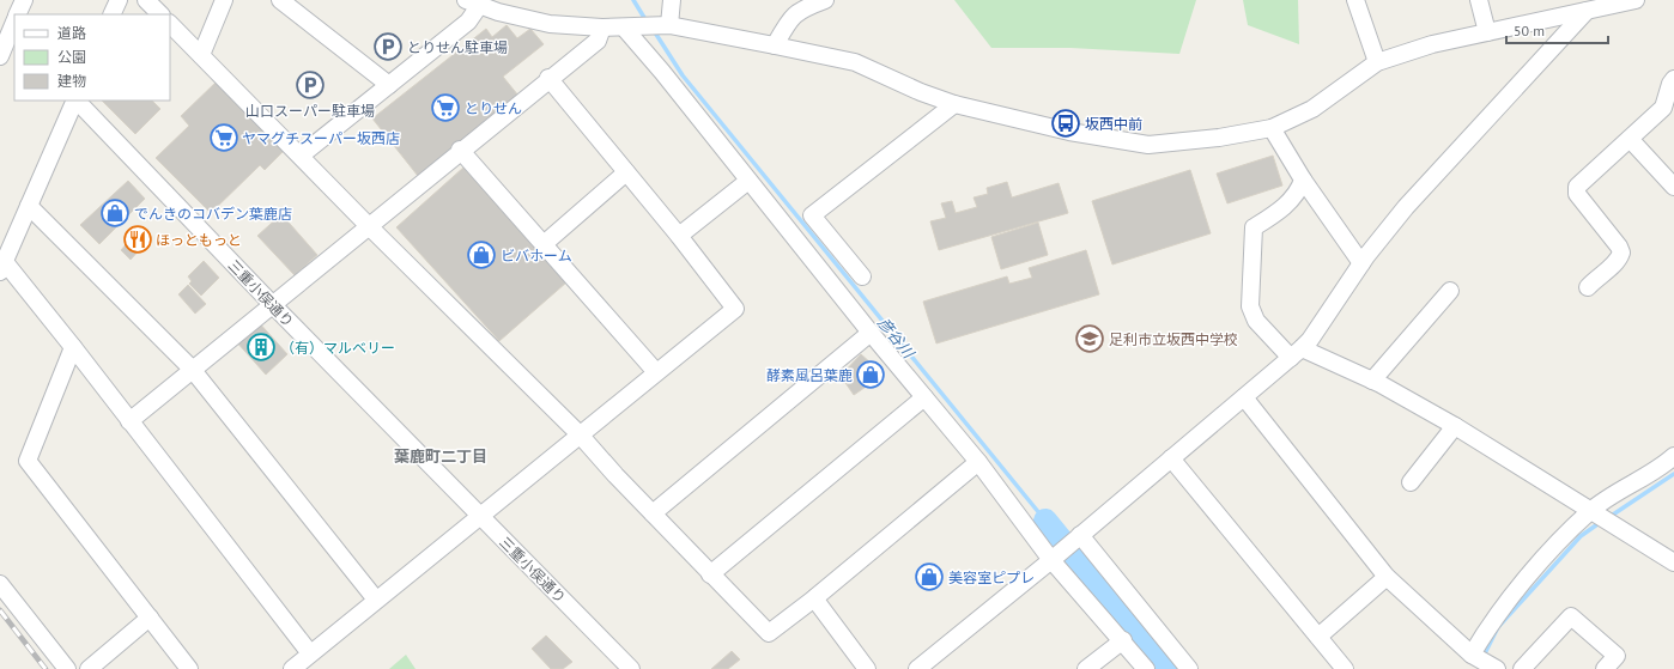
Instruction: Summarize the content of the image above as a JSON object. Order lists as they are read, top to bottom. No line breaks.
{"streets":{"street":["三重小俣通り"]},"districts":["葉鹿町二丁目"],"water":["彦谷川"],"places":{"parking":["とりせん駐車場","山口スーパー駐車場"],"supermarket":["とりせん","ヤマグチスーパー坂西店"],"bus stop":["坂西中前"],"shop":["でんきのコバデン葉鹿店","ビバホーム","酵素風呂葉鹿","美容室ピプレ"],"restaurant":["ほっともっと"],"school or university":["足利市立坂西中学校"],"building":["（有）マルベリー"]},"legend":["道路","公園","建物"],"scale_bar":"50 m"}
